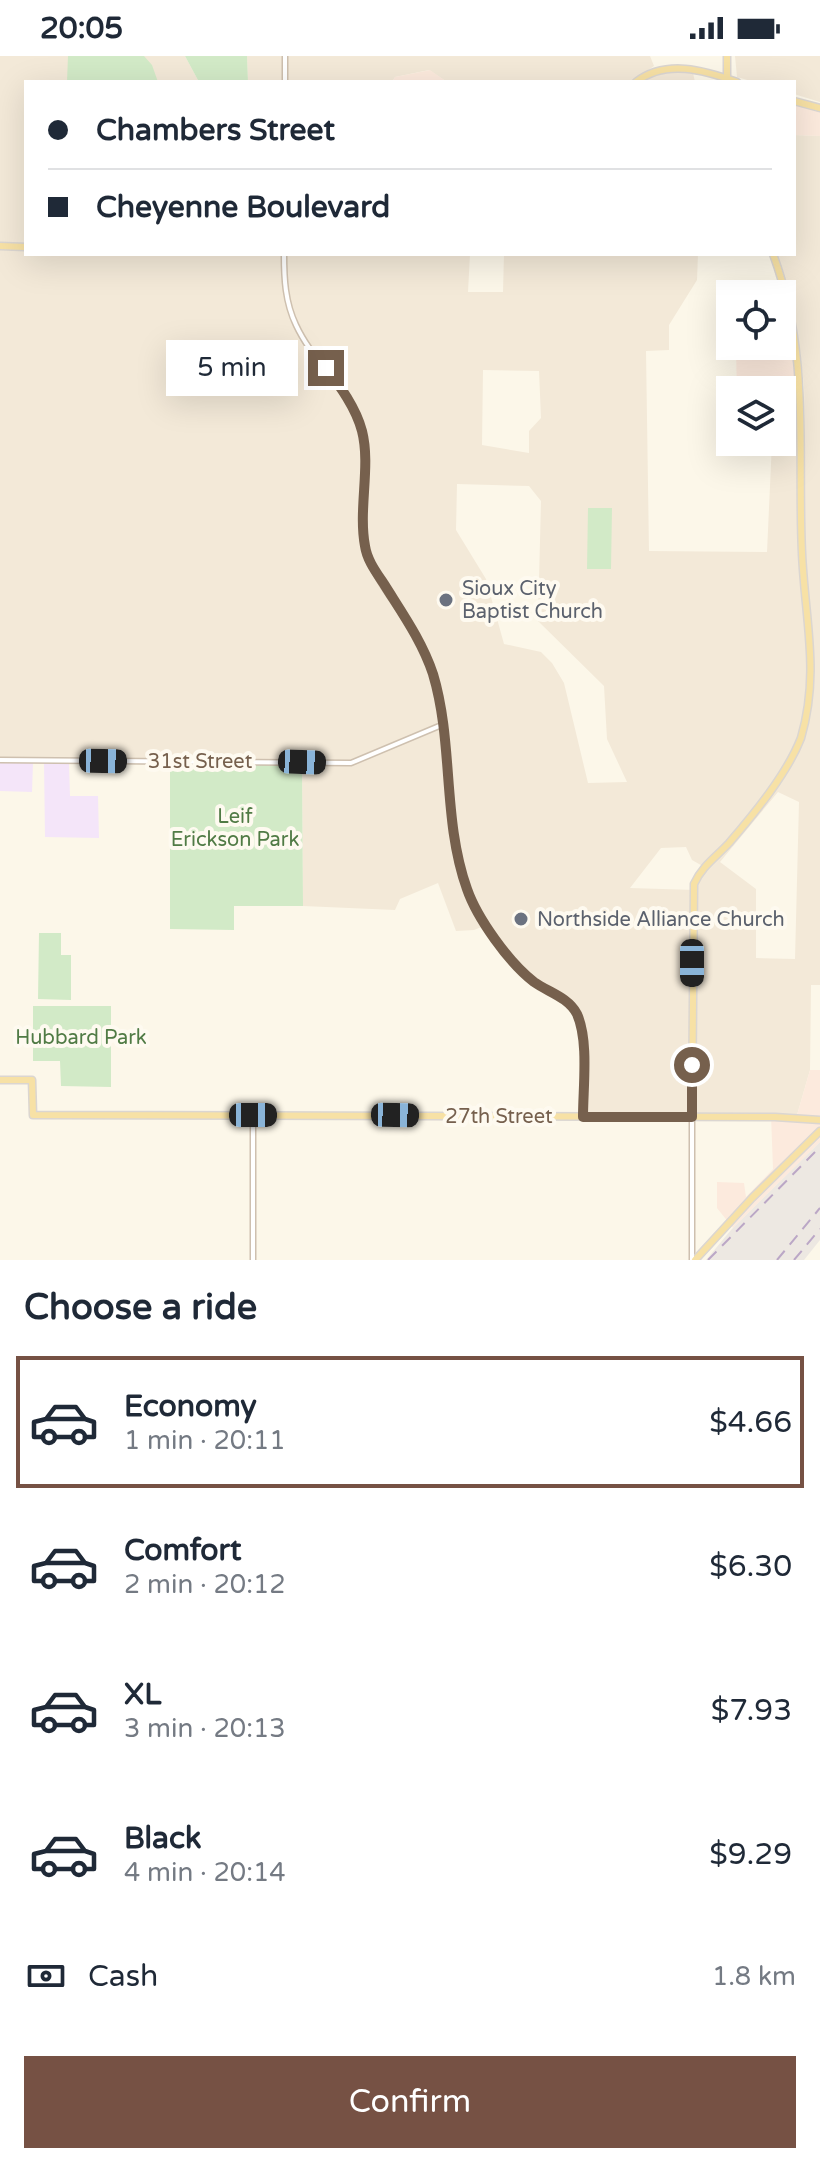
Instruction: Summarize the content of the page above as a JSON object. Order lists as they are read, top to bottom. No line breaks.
{"streets":{"main road":["27th Street"],"street":["31st Street"]},"parks":["Leif Erickson Park","Hubbard Park"],"places":["Sioux City Baptist Church","Northside Alliance Church"],"page":{"status":"20:05","banner":["Chambers Street","Cheyenne Boulevard"],"bubble":"5 min","heading":"Choose a ride","list":[{"name":"Economy","note":"1 min · 20:11","value":"$4.66"},{"name":"Comfort","note":"2 min · 20:12","value":"$6.30"},{"name":"XL","note":"3 min · 20:13","value":"$7.93"},{"name":"Black","note":"4 min · 20:14","value":"$9.29"}],"pay":["Cash","1.8 km"],"buttons":"Confirm"}}
